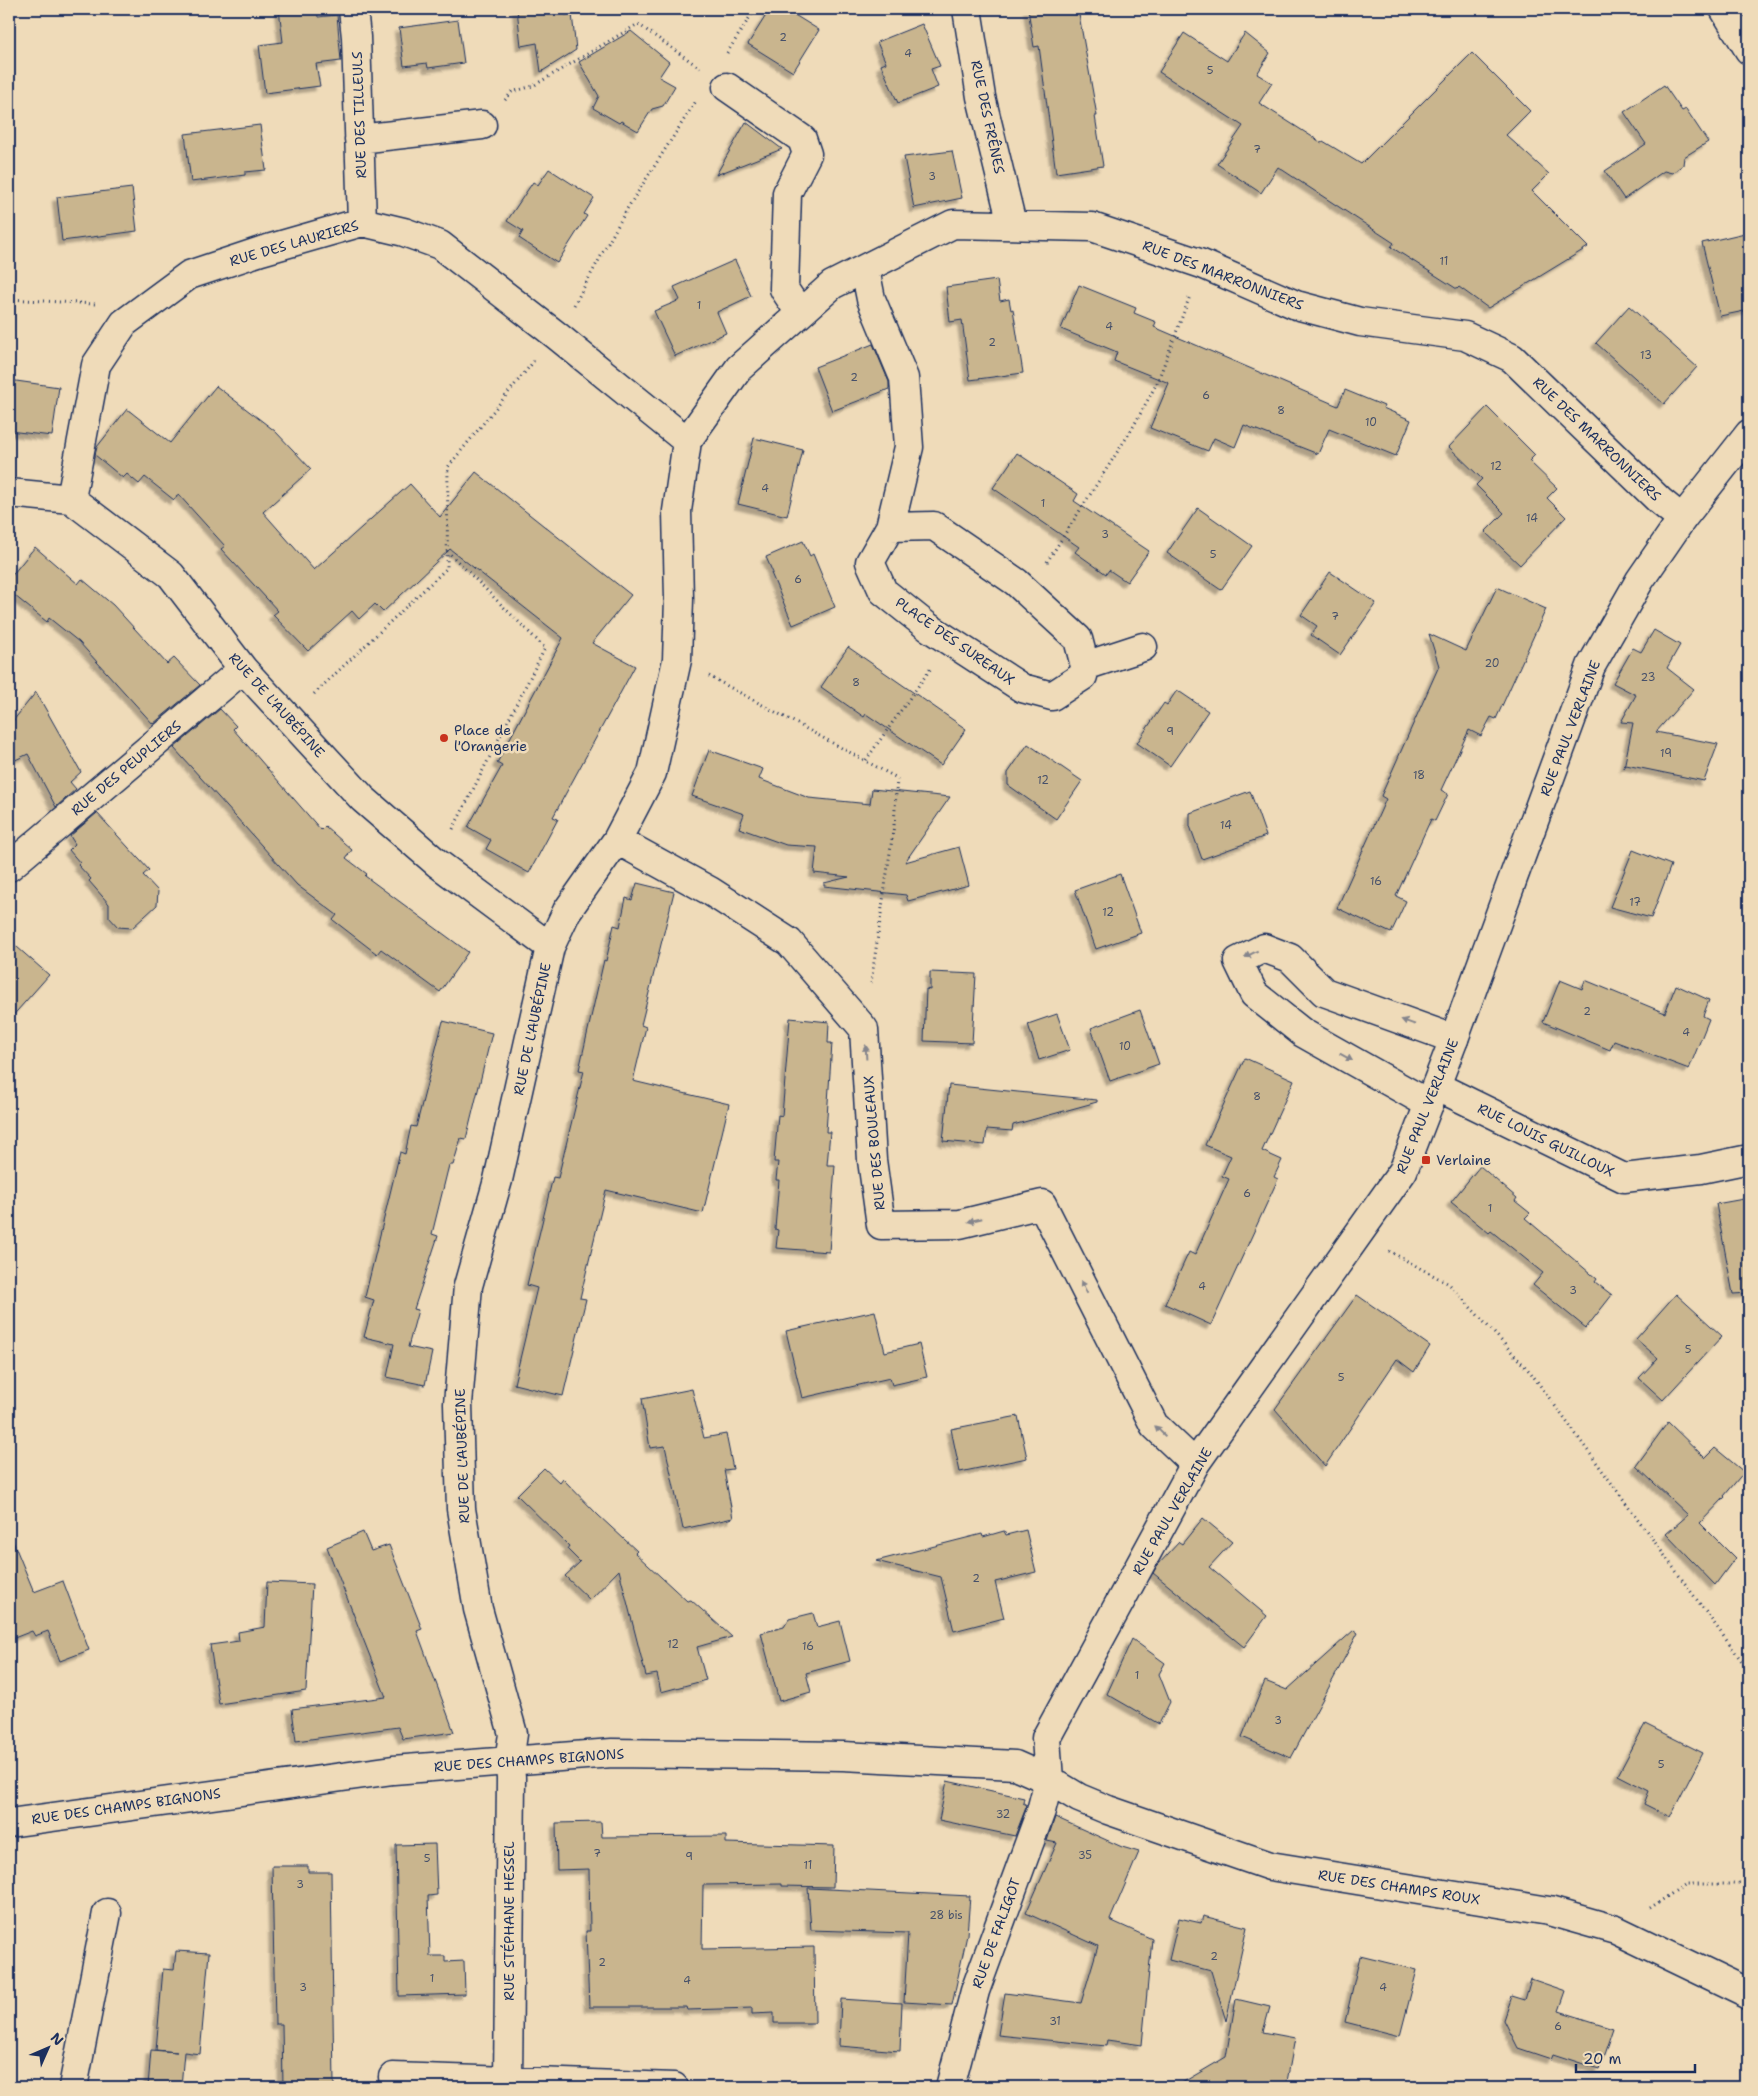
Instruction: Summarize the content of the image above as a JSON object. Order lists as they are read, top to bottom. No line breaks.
{"streets":{"street":["RUE DES TILLEULS","RUE DES FRÊNES","RUE DES LAURIERS","RUE DES MARRONNIERS","PLACE DES SUREAUX","RUE DE L'AUBÉPINE","RUE PAUL VERLAINE","RUE DES PEUPLIERS","RUE LOUIS GUILLOUX","RUE DES BOULEAUX","RUE DES CHAMPS BIGNONS","RUE DES CHAMPS ROUX","RUE STÉPHANE HESSEL","RUE DE FALIGOT"]},"crossings":[["RUE DES TILLEULS","RUE DES LAURIERS"],["RUE DES FRÊNES","RUE DES MARRONNIERS"],["RUE DES LAURIERS","RUE DES MARRONNIERS"],["RUE DES LAURIERS","RUE DE L'AUBÉPINE"],["RUE DES MARRONNIERS","PLACE DES SUREAUX"],["RUE DES MARRONNIERS","RUE DE L'AUBÉPINE"],["RUE DES MARRONNIERS","RUE PAUL VERLAINE"],["RUE DE L'AUBÉPINE","RUE DES PEUPLIERS"],["RUE DE L'AUBÉPINE","RUE DES CHAMPS BIGNONS"],["RUE DE L'AUBÉPINE","RUE STÉPHANE HESSEL"],["RUE PAUL VERLAINE","RUE LOUIS GUILLOUX"],["RUE PAUL VERLAINE","RUE DES BOULEAUX"],["RUE PAUL VERLAINE","RUE DES CHAMPS BIGNONS"],["RUE PAUL VERLAINE","RUE DES CHAMPS ROUX"],["RUE PAUL VERLAINE","RUE DE FALIGOT"],["RUE DES CHAMPS BIGNONS","RUE DES CHAMPS ROUX"],["RUE DES CHAMPS BIGNONS","RUE STÉPHANE HESSEL"],["RUE DES CHAMPS BIGNONS","RUE DE FALIGOT"],["RUE DES CHAMPS ROUX","RUE DE FALIGOT"]],"one_way":["RUE DES BOULEAUX"],"places":{"other":["Place de l'Orangerie"],"transit":["Verlaine"]},"house_numbers":["2","4","5","7","3","11","1","4","2","13","2","6","8","10","12","4","1","14","3","5","6","7","20","23","8","9","19","18","12","14","16","17","12","2","4","10","8","6","1","4","3","5","5","2","12","16","1","3","5","32","7","35","9","5","11","3","28 bis","2","2","1","4","3","4","31","6"],"scale_bar":"20 m","north":"top right"}
